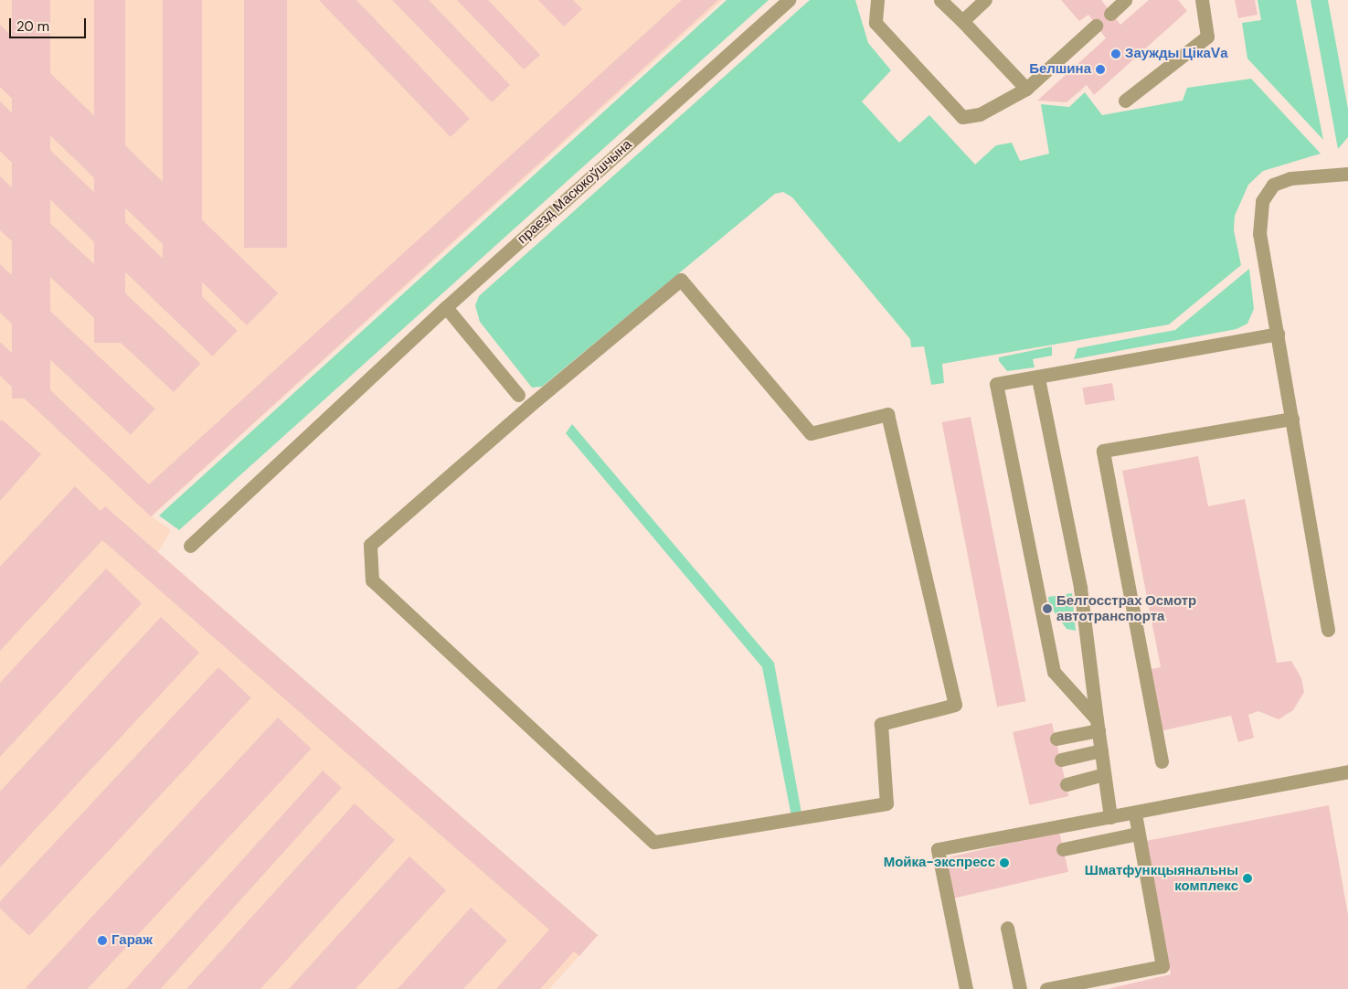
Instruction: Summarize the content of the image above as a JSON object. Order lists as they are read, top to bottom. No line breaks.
{"streets":{"street":["праезд Масюкоўшчына"]},"places":["Заужды ЦікаVа","Белшина","Белгосстрах Осмотр автотранспорта","Мойка-экспресс","Шматфункцыянальны комплекс","Гараж"],"scale_bar":"20 m"}
